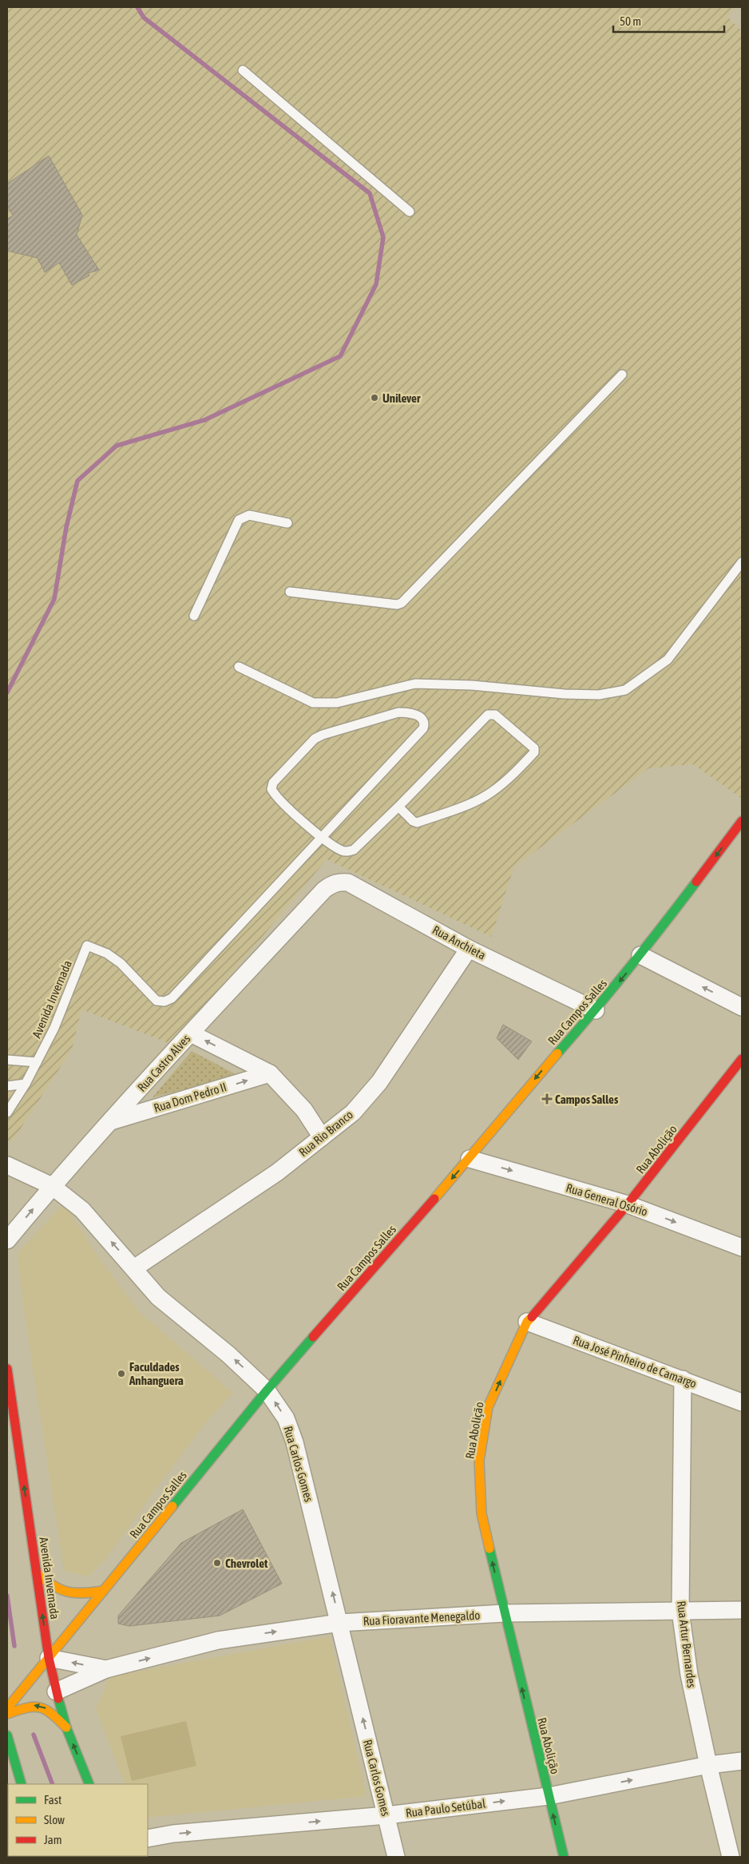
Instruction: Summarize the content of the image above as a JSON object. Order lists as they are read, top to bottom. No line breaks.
{"streets":{"main road":["Avenida Invernada","Rua Campos Salles","Rua Abolição"],"street":["Rua Anchieta","Rua Castro Alves","Rua Dom Pedro II","Rua Rio Branco","Rua General Osório","Rua José Pinheiro de Camargo","Rua Carlos Gomes","Rua Fioravante Menegaldo","Rua Artur Bernardes","Rua Paulo Setúbal"]},"crossings":[["Rua Anchieta","Rua Campos Salles"],["Rua Anchieta","Rua Castro Alves"],["Rua Anchieta","Rua Rio Branco"],["Avenida Invernada","Rua Campos Salles"],["Avenida Invernada","Rua Fioravante Menegaldo"],["Rua Campos Salles","Rua General Osório"],["Rua Campos Salles","Rua Carlos Gomes"],["Rua Campos Salles","Rua Fioravante Menegaldo"],["Rua Castro Alves","Rua Dom Pedro II"],["Rua Castro Alves","Rua Carlos Gomes"],["Rua Rio Branco","Rua Carlos Gomes"],["Rua Abolição","Rua General Osório"],["Rua Abolição","Rua José Pinheiro de Camargo"],["Rua Abolição","Rua Fioravante Menegaldo"],["Rua Abolição","Rua Paulo Setúbal"],["Rua José Pinheiro de Camargo","Rua Artur Bernardes"],["Rua Carlos Gomes","Rua Fioravante Menegaldo"],["Rua Carlos Gomes","Rua Paulo Setúbal"],["Rua Fioravante Menegaldo","Rua Artur Bernardes"],["Rua Artur Bernardes","Rua Paulo Setúbal"]],"one_way":["Avenida Invernada","Rua Campos Salles","Rua Dom Pedro II","Rua Abolição","Rua General Osório","Rua Carlos Gomes","Rua Paulo Setúbal"],"places":{"other":["Unilever","Faculdades Anhanguera","Chevrolet"],"health":["Campos Salles"]},"legend":["Fast","Slow","Jam"],"scale_bar":"50 m"}
